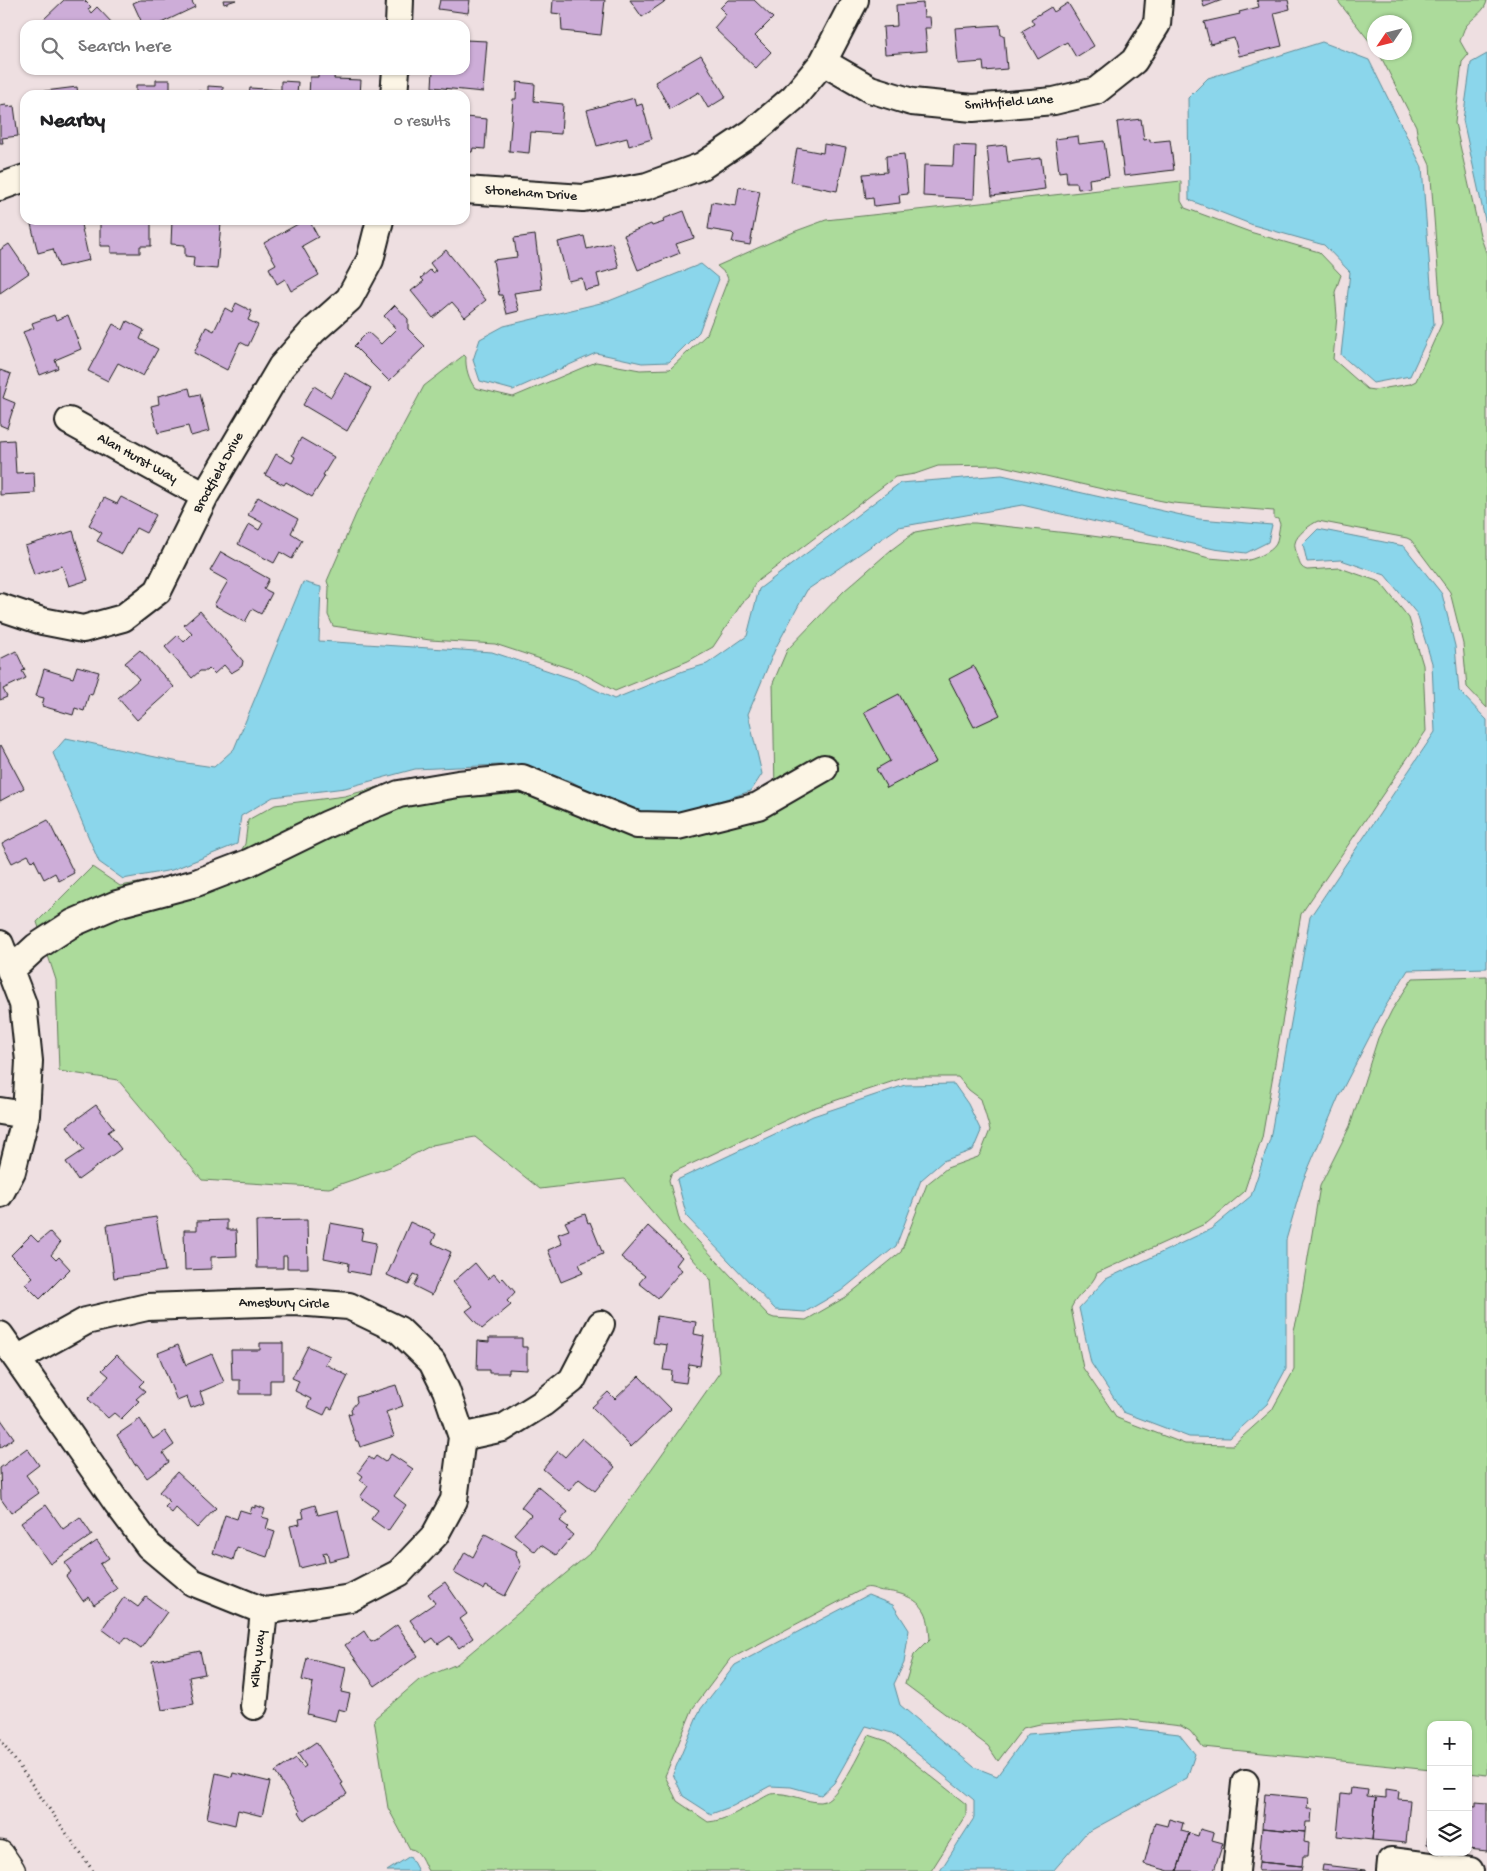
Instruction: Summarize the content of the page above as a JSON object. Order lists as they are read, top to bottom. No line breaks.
{"streets":{"street":["Smithfield Lane","Stoneham Drive","Alan Hurst Way","Brockfield Drive","Amesbury Circle","Kilby Way"]},"crossings":[["Smithfield Lane","Stoneham Drive"],["Alan Hurst Way","Brockfield Drive"],["Amesbury Circle","Kilby Way"]],"north":"bottom left","page":{"search":"Search here","heading":["Nearby","0 results"],"map_buttons":["+","−"]}}
